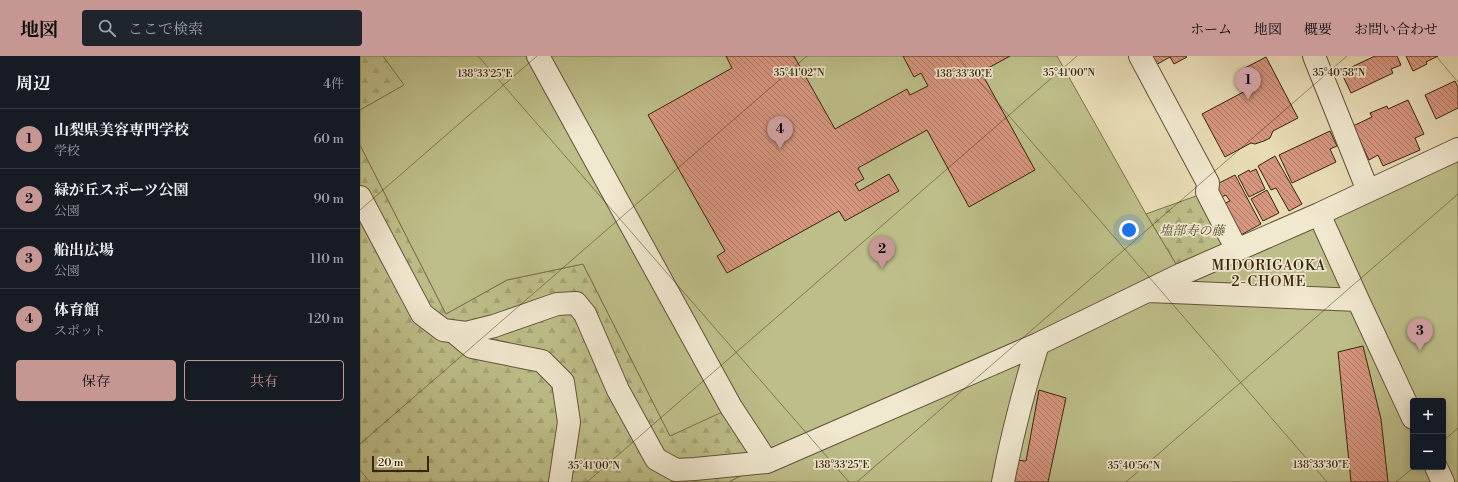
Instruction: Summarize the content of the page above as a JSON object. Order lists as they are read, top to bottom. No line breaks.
{"districts":["MIDORIGAOKA 2-CHOME"],"parks":["塩部寿の藤"],"scale_bar":"20 m","page":{"header":"地図","search":"ここで検索","nav":["ホーム","地図","概要","お問い合わせ"],"heading":["周辺","4件"],"pins":["1","4","2","3"],"list":[{"mark":"1","name":"山梨県美容専門学校","note":"学校","value":"60 m"},{"mark":"2","name":"緑が丘スポーツ公園","note":"公園","value":"90 m"},{"mark":"3","name":"船出広場","note":"公園","value":"110 m"},{"mark":"4","name":"体育館","note":"スポット","value":"120 m"}],"buttons":["保存","共有"],"map_buttons":["+","−"],"scale":"20 m"},"coordinates":["35°41'02\"N","35°41'00\"N","35°40'58\"N","138°33'30\"E","138°33'25\"E","35°40'56\"N"]}
